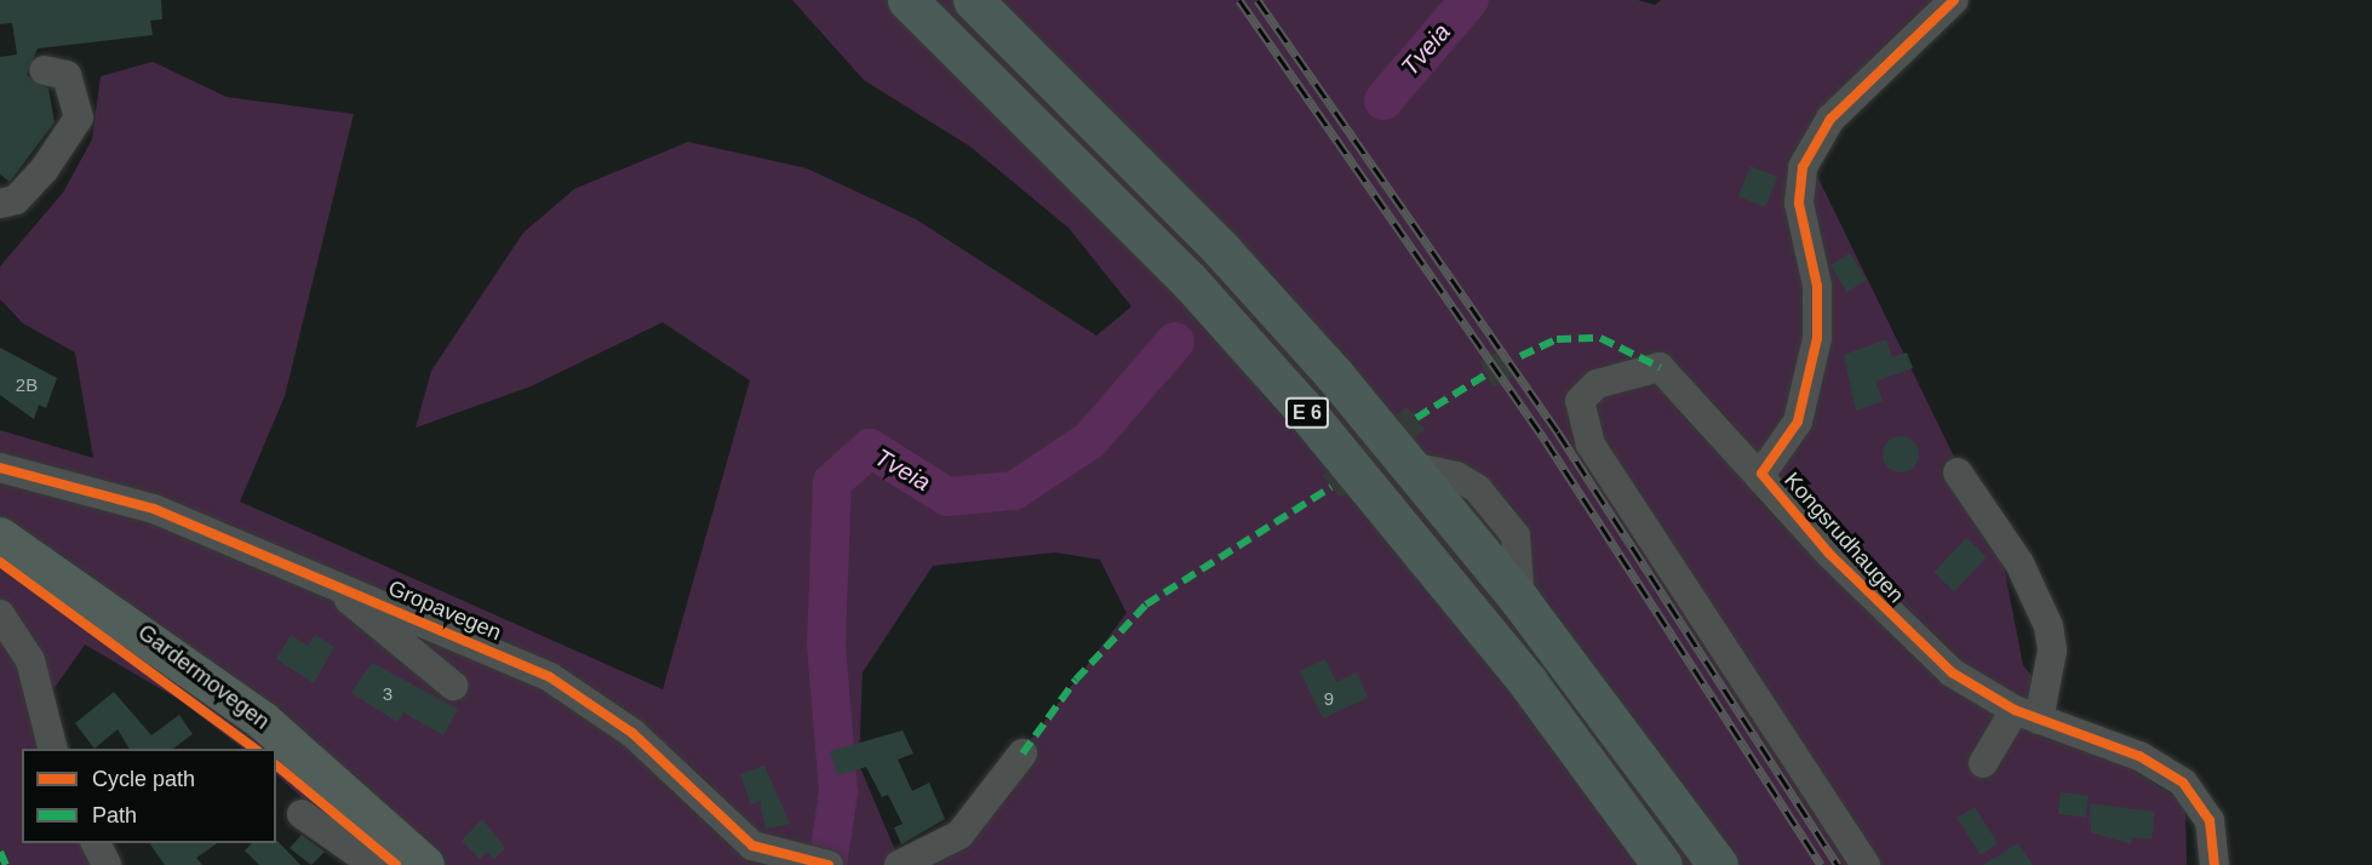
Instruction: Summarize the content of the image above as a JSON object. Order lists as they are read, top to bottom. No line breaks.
{"streets":{"highway":["E 6"],"main road":["Gardermovegen"],"street":["Kongsrudhaugen","Gropavegen"]},"water":["Tveia"],"house_numbers":["2B","3","9"],"legend":["Cycle path","Path"]}
